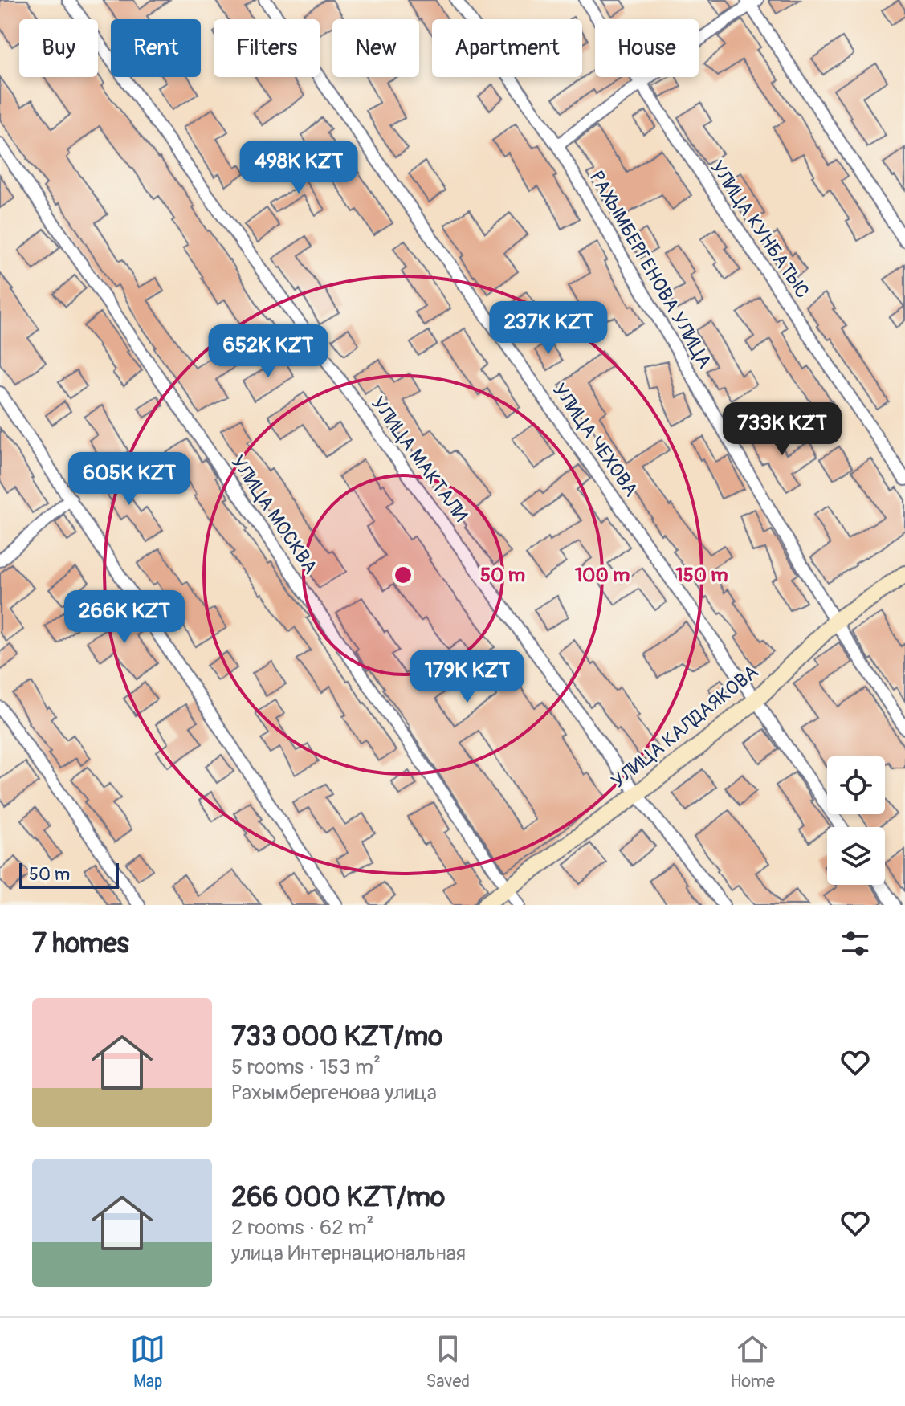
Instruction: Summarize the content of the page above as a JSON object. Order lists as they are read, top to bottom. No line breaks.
{"streets":{"street":["УЛИЦА КУНБАТЫС","РАХЫМБЕРГЕНОВА УЛИЦА","УЛИЦА ЧЕХОВА","УЛИЦА МАКТАЛИ","УЛИЦА МОСКВА","УЛИЦА КАЛДАЯКОВА"]},"crossings":[["РАХЫМБЕРГЕНОВА УЛИЦА","УЛИЦА КАЛДАЯКОВА"],["УЛИЦА ЧЕХОВА","УЛИЦА КАЛДАЯКОВА"],["УЛИЦА МАКТАЛИ","УЛИЦА КАЛДАЯКОВА"],["УЛИЦА МОСКВА","УЛИЦА КАЛДАЯКОВА"]],"scale_bar":"50 m","page":{"chip":["Buy","Rent","Filters","New","Apartment","House"],"price":["498K KZT","237K KZT","652K KZT","733K KZT","605K KZT","266K KZT","179K KZT"],"scale":"50 m","heading":"7 homes","list":[{"name":"733 000 KZT/mo","note":"5 rooms · 153 m² · Рахымбергенова улица"},{"name":"266 000 KZT/mo","note":"2 rooms · 62 m² · улица Интернациональная"}],"tabs":["Map","Saved","Home"]},"rings":["50 m","100 m","150 m"]}
